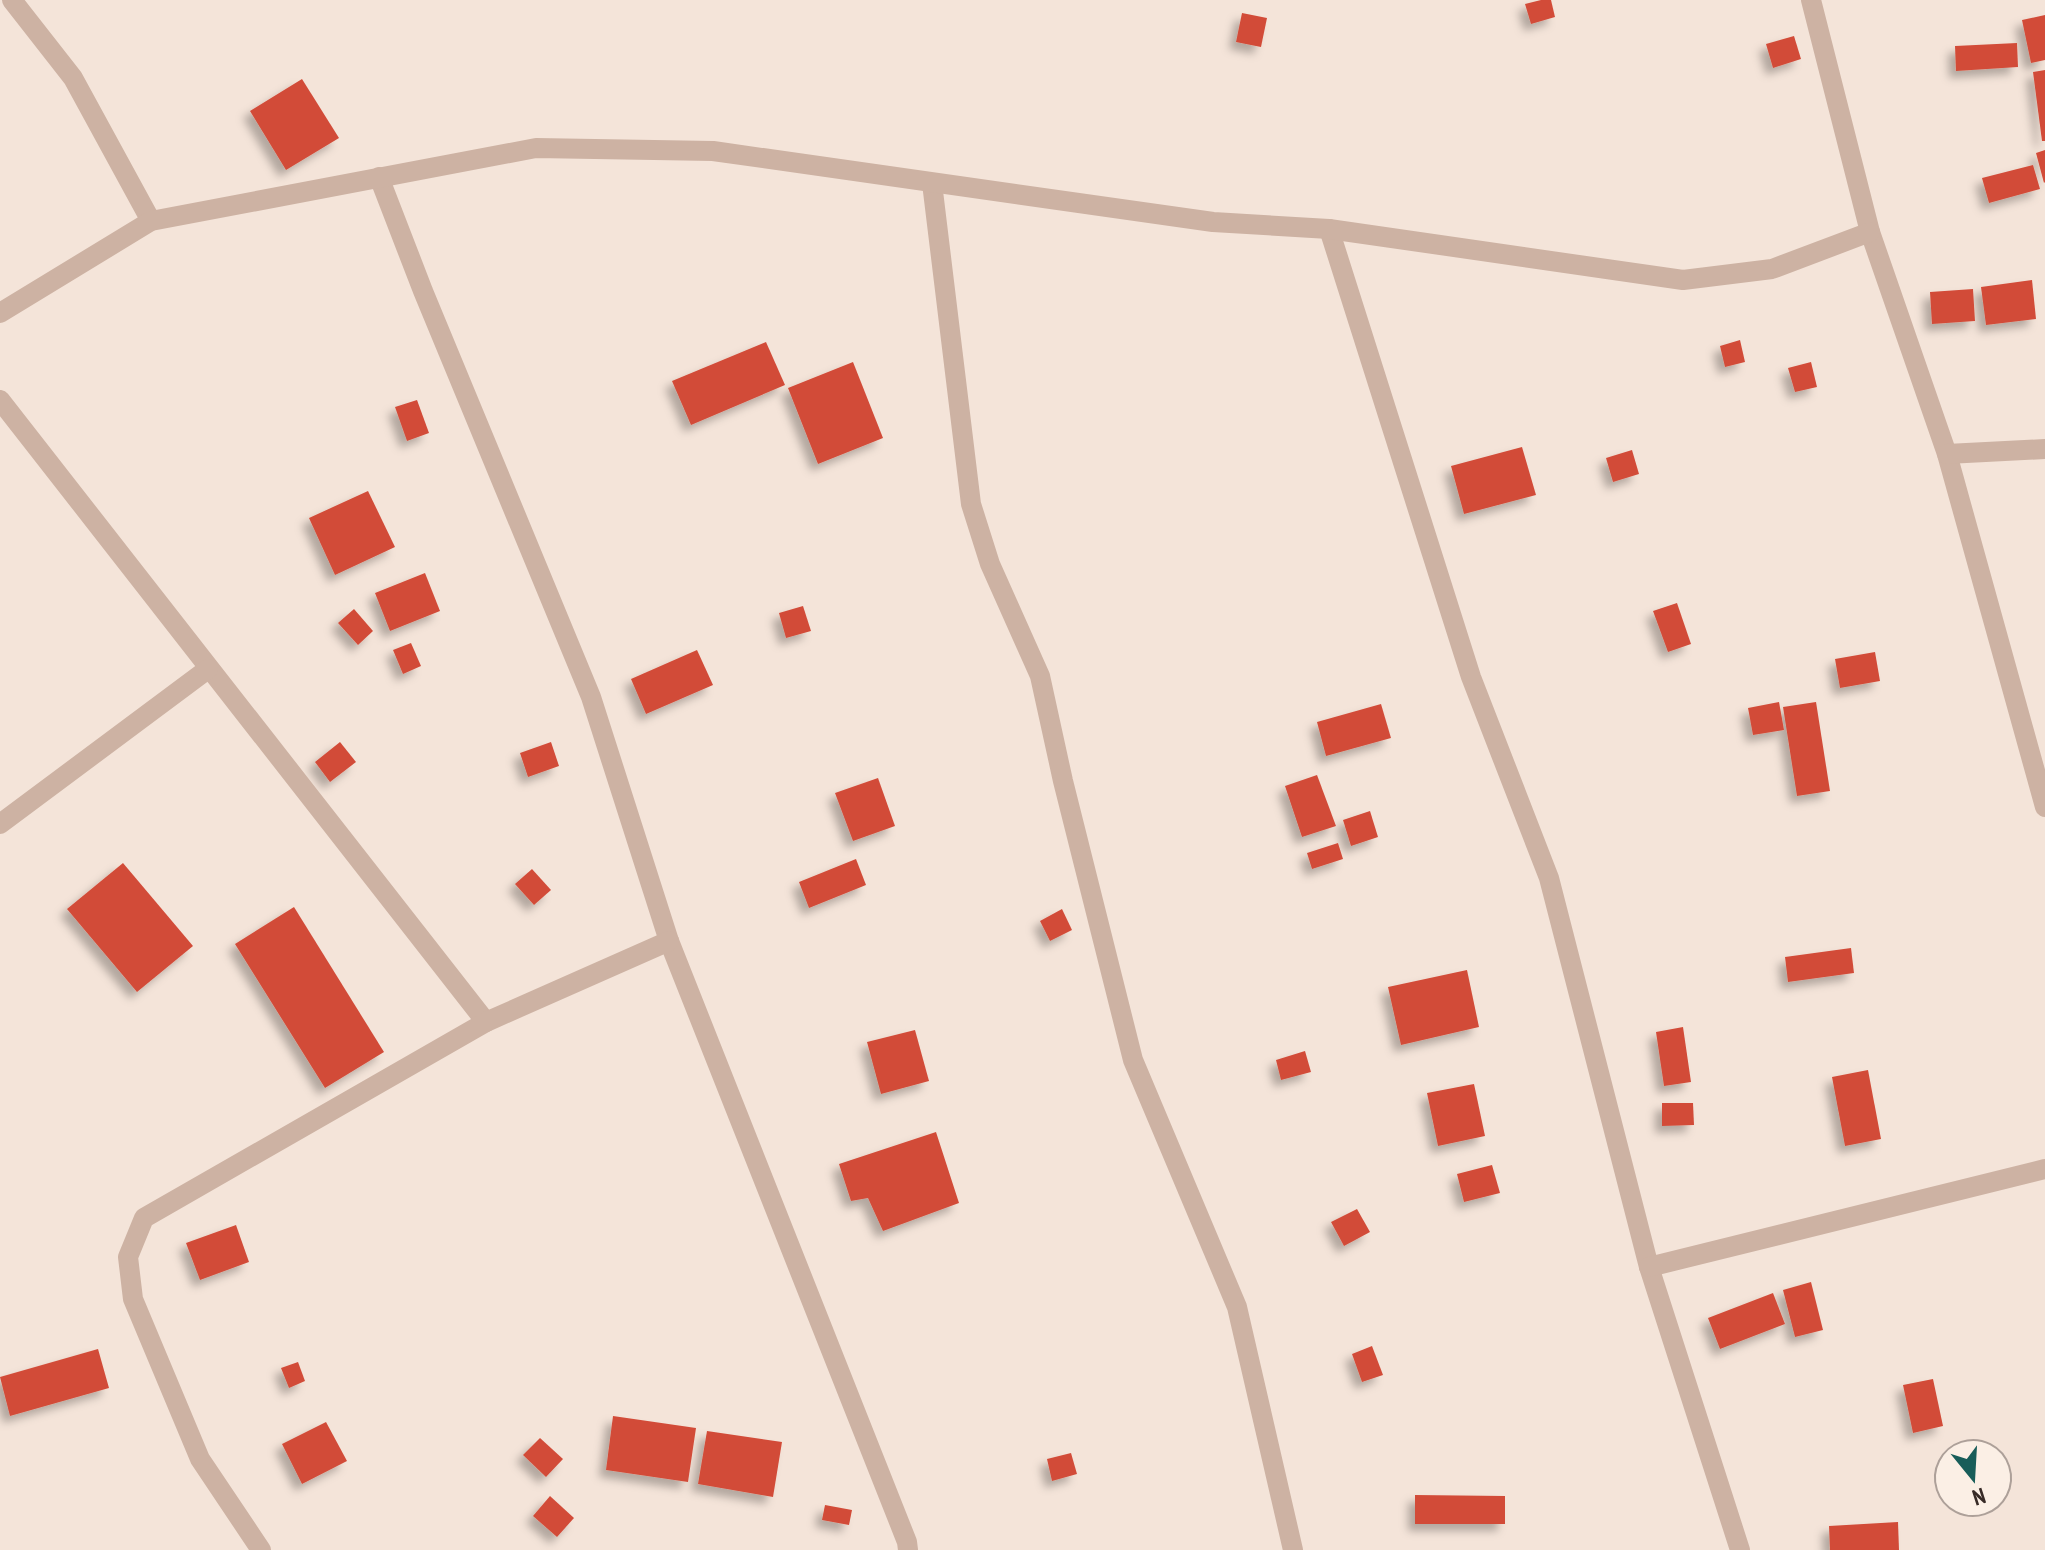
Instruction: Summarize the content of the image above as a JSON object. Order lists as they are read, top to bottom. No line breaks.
{"north":"bottom"}
